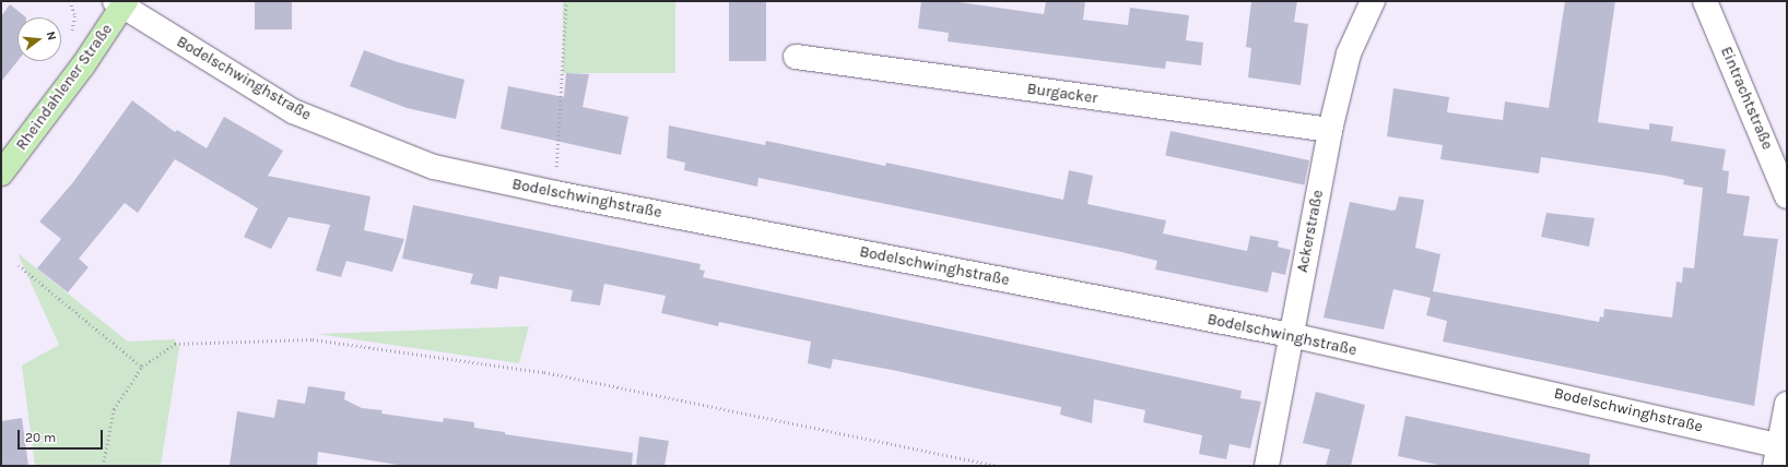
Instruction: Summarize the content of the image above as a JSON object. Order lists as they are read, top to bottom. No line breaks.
{"streets":{"main road":["Rheindahlener Straße"],"street":["Bodelschwinghstraße","Burgacker","Eintrachtstraße","Ackerstraße"]},"crossings":[["Bodelschwinghstraße","Rheindahlener Straße"],["Bodelschwinghstraße","Ackerstraße"],["Burgacker","Ackerstraße"]],"scale_bar":"20 m","north":"right"}
